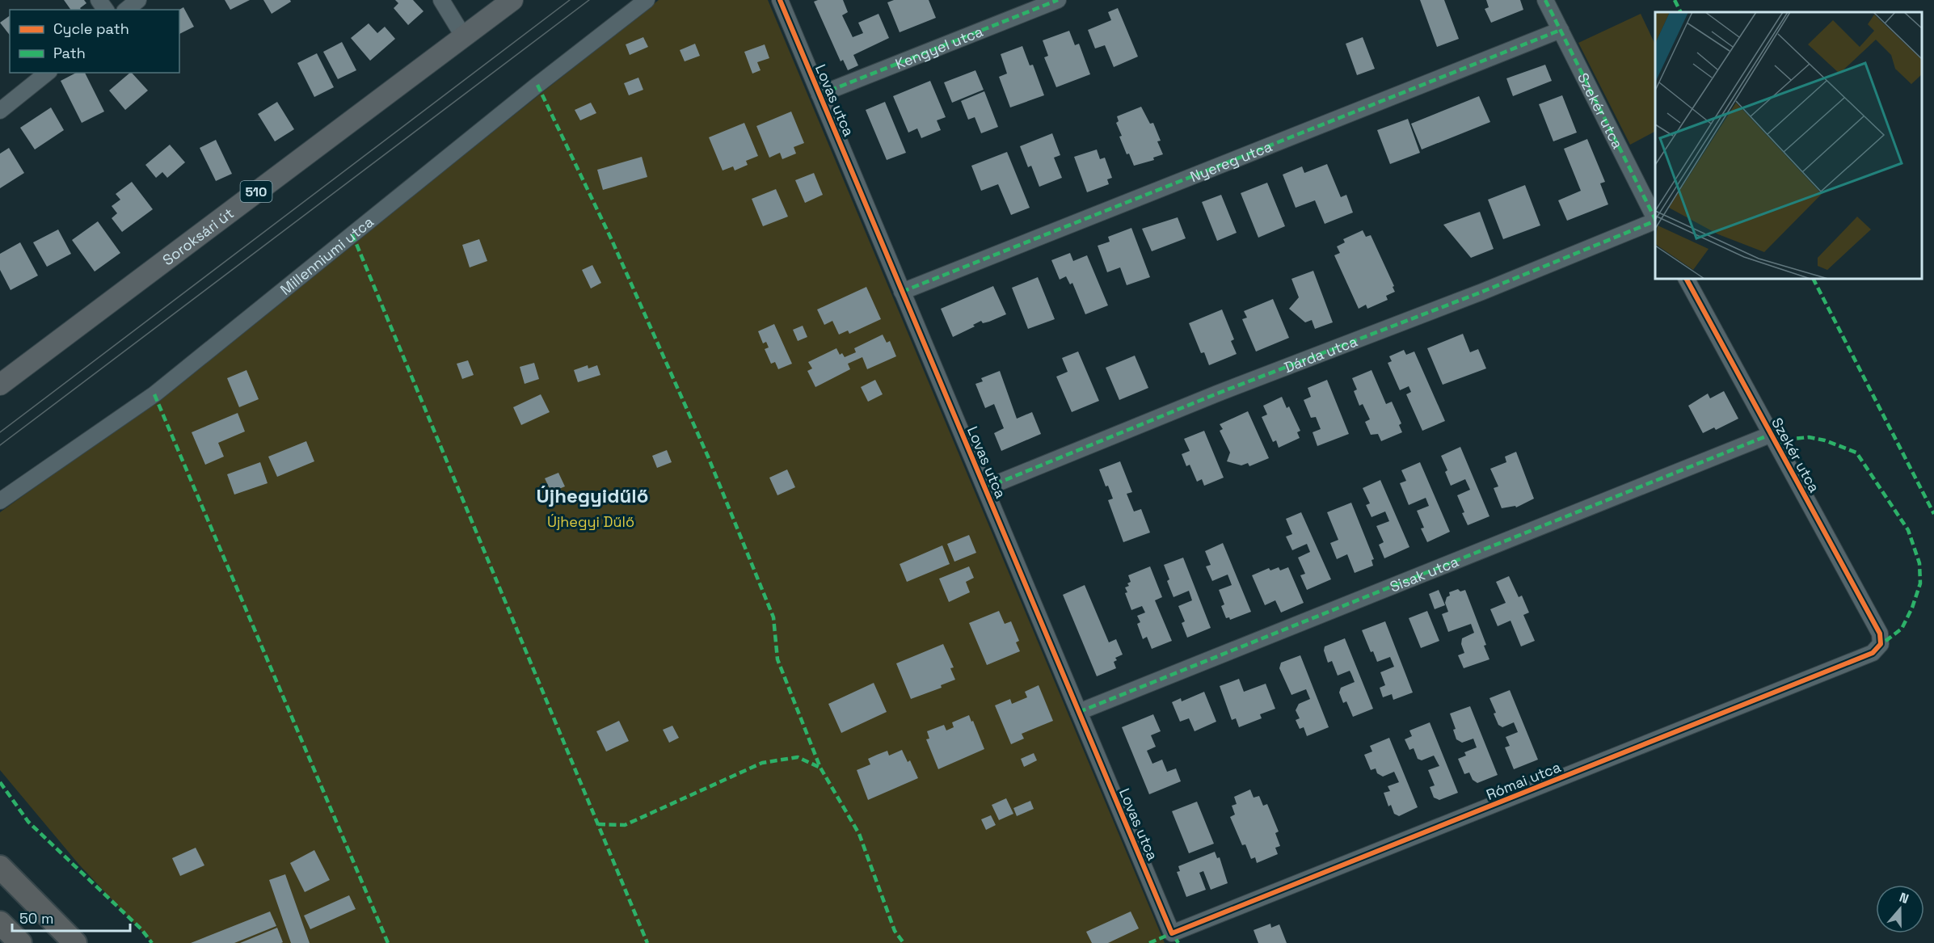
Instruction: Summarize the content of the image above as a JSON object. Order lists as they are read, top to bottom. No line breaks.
{"streets":{"main road":["510","Soroksári út"],"street":["Kengyel utca","Lovas utca","Szekér utca","Nyereg utca","Millenniumi utca","Dárda utca","Sisak utca","Római utca"]},"crossings":[["Kengyel utca","Lovas utca"],["Lovas utca","Nyereg utca"],["Lovas utca","Dárda utca"],["Lovas utca","Sisak utca"],["Lovas utca","Római utca"],["Szekér utca","Nyereg utca"],["Szekér utca","Sisak utca"],["Szekér utca","Római utca"]],"districts":["Újhegyidűlő"],"parks":["Újhegyi Dűlő"],"legend":["Cycle path","Path"],"scale_bar":"50 m","north":"top"}
